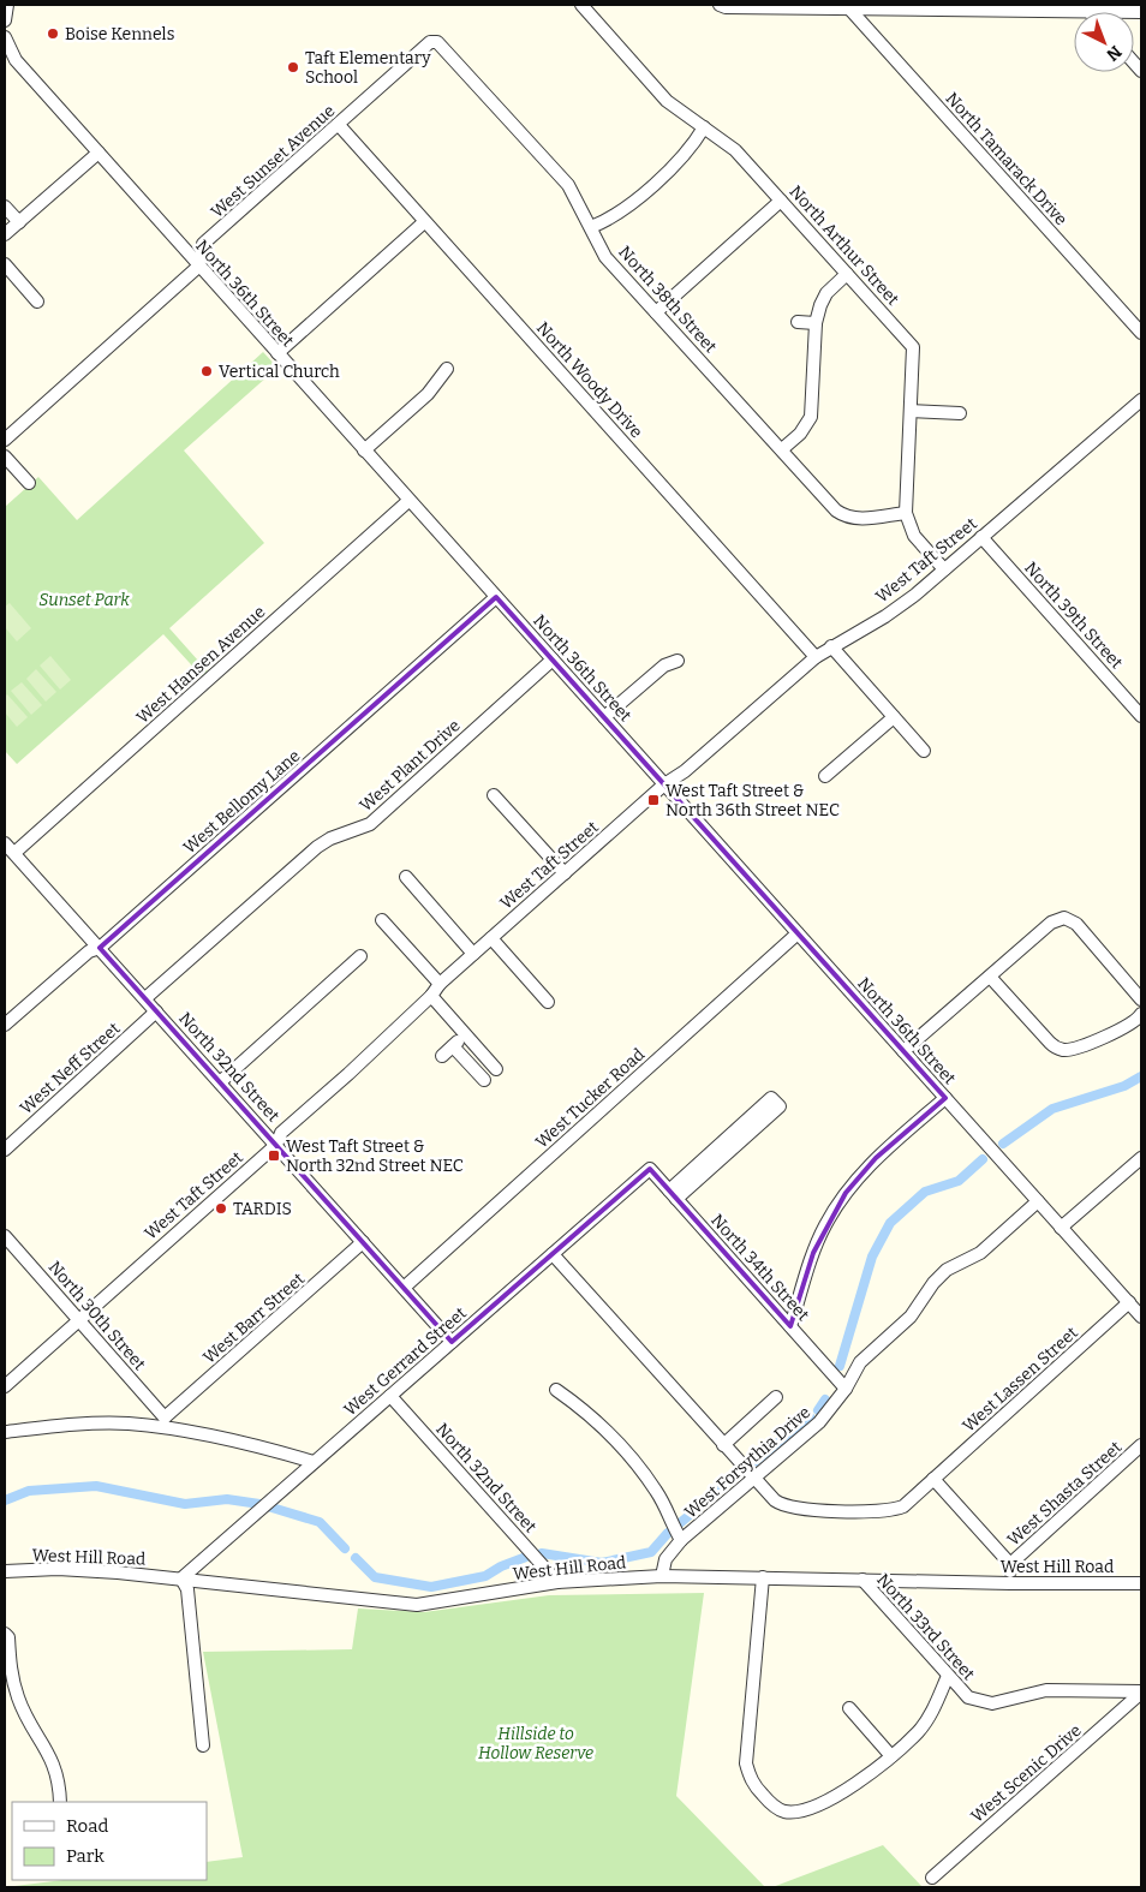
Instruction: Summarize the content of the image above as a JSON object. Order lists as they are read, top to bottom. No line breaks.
{"streets":{"street":["North Tamarack Drive","West Sunset Avenue","North Arthur Street","North 36th Street","North 38th Street","North Woody Drive","West Taft Street","North 39th Street","West Hansen Avenue","West Plant Drive","West Bellomy Lane","North 32nd Street","West Neff Street","West Tucker Road","North 34th Street","North 30th Street","West Barr Street","West Gerrard Street","West Lassen Street","West Forsythia Drive","West Shasta Street","West Hill Road","North 33rd Street","West Scenic Drive"]},"crossings":[["West Sunset Avenue","North 36th Street"],["West Sunset Avenue","North 38th Street"],["West Sunset Avenue","North Woody Drive"],["North Arthur Street","North 38th Street"],["North Arthur Street","West Taft Street"],["North 36th Street","West Taft Street"],["North 36th Street","West Hansen Avenue"],["North 36th Street","West Plant Drive"],["North 36th Street","West Bellomy Lane"],["North 36th Street","West Tucker Road"],["North 36th Street","West Lassen Street"],["North 36th Street","West Forsythia Drive"],["North Woody Drive","West Taft Street"],["West Taft Street","North 39th Street"],["West Taft Street","North 32nd Street"],["West Taft Street","North 30th Street"],["West Hansen Avenue","North 32nd Street"],["West Plant Drive","North 32nd Street"],["West Bellomy Lane","North 32nd Street"],["North 32nd Street","West Neff Street"],["North 32nd Street","West Tucker Road"],["North 32nd Street","West Barr Street"],["North 32nd Street","West Gerrard Street"],["North 32nd Street","West Hill Road"],["North 34th Street","West Gerrard Street"],["North 34th Street","West Forsythia Drive"],["North 30th Street","West Barr Street"],["West Gerrard Street","West Hill Road"],["West Lassen Street","West Forsythia Drive"],["West Forsythia Drive","West Hill Road"],["West Hill Road","North 33rd Street"],["North 33rd Street","West Scenic Drive"]],"parks":["Sunset Park","Hillside to Hollow Reserve"],"places":{"other":["Boise Kennels","Taft Elementary School","Vertical Church","TARDIS"],"transit":["West Taft Street & North 36th Street NEC","West Taft Street & North 32nd Street NEC"]},"legend":["Road","Park"],"north":"bottom right"}
